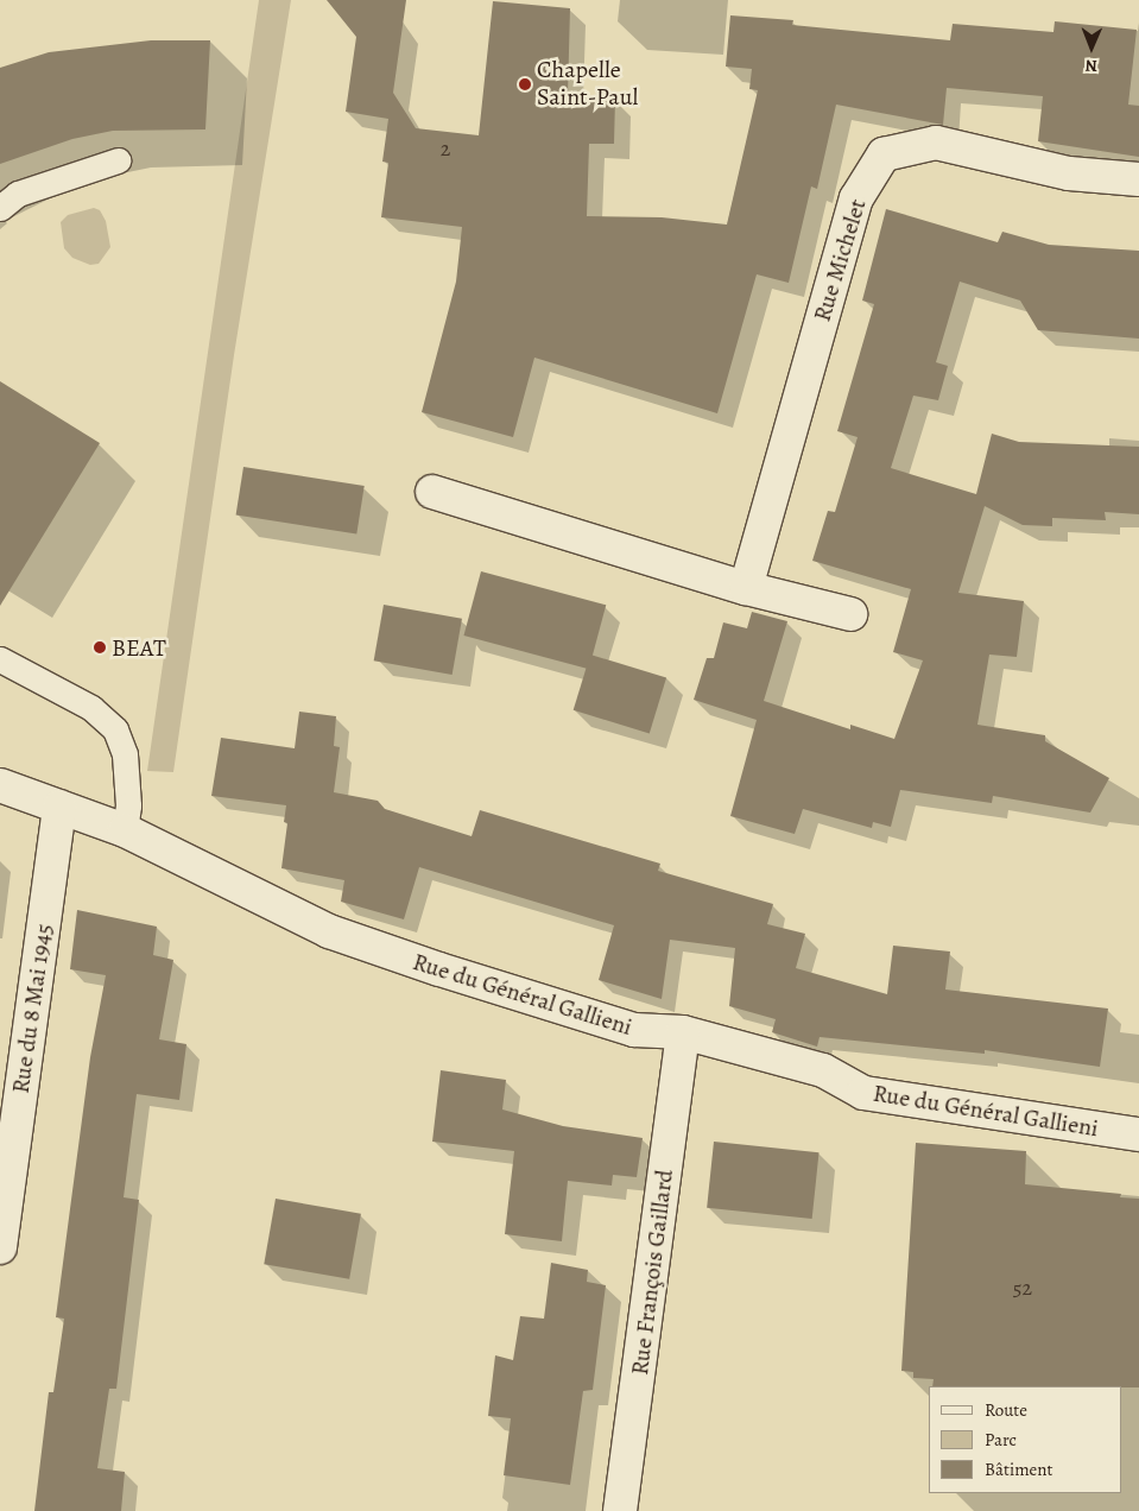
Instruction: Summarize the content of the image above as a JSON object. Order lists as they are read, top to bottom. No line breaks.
{"streets":{"street":["Rue Michelet","Rue du Général Gallieni","Rue du 8 Mai 1945","Rue François Gaillard"]},"crossings":[["Rue du Général Gallieni","Rue du 8 Mai 1945"],["Rue du Général Gallieni","Rue François Gaillard"]],"places":["Chapelle Saint-Paul","BEAT"],"house_numbers":["2","52"],"legend":["Route","Parc","Bâtiment"],"north":"bottom"}
